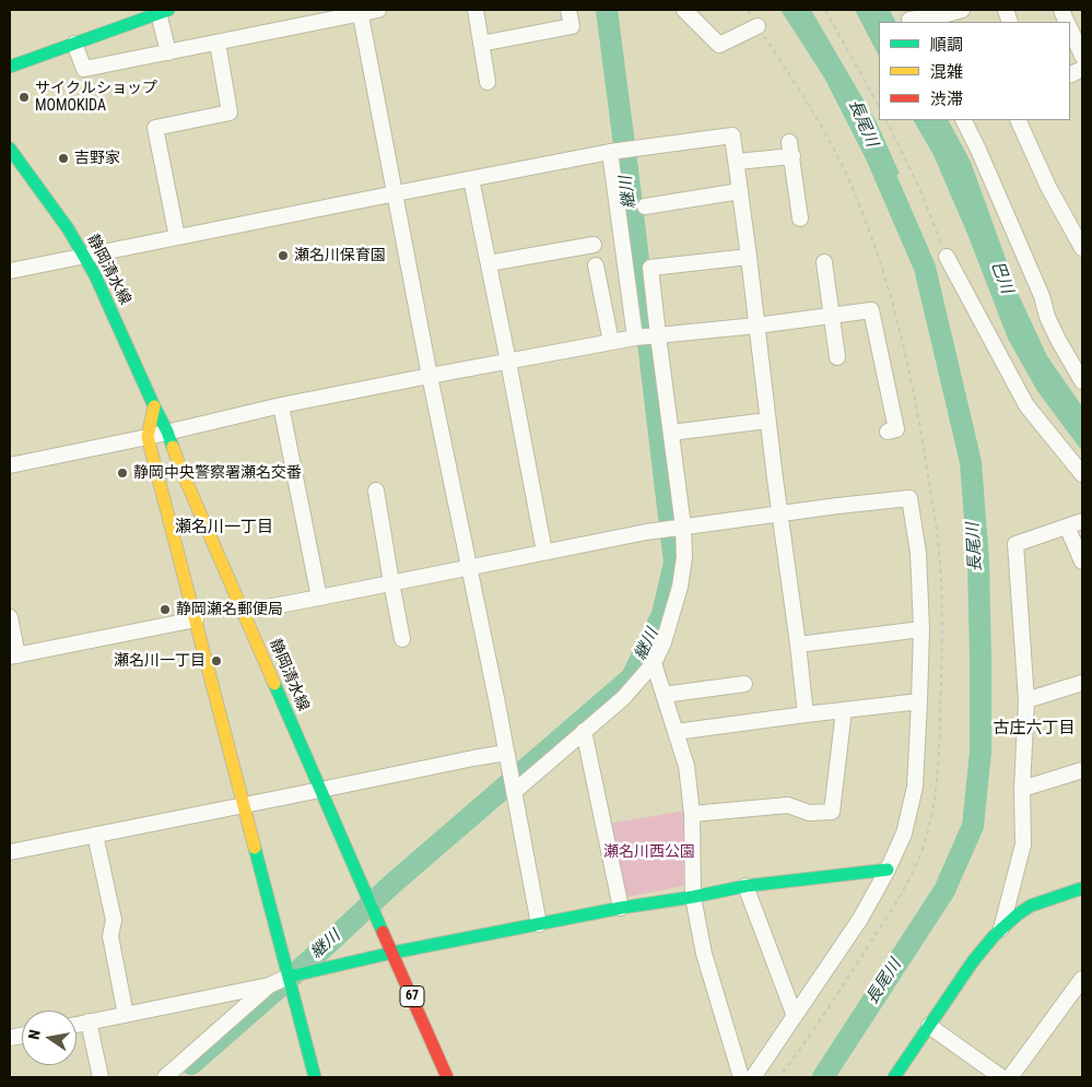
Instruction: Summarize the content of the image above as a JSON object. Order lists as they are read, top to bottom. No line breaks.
{"streets":{"street":["静岡清水線","67"]},"districts":["瀬名川一丁目","古庄六丁目"],"water":["長尾川","継川","巴川"],"parks":["瀬名川西公園"],"places":["サイクルショップ MOMOKIDA","吉野家","瀬名川保育園","静岡中央警察署瀬名交番","静岡瀬名郵便局","瀬名川一丁目"],"legend":["順調","混雑","渋滞"],"north":"left"}
